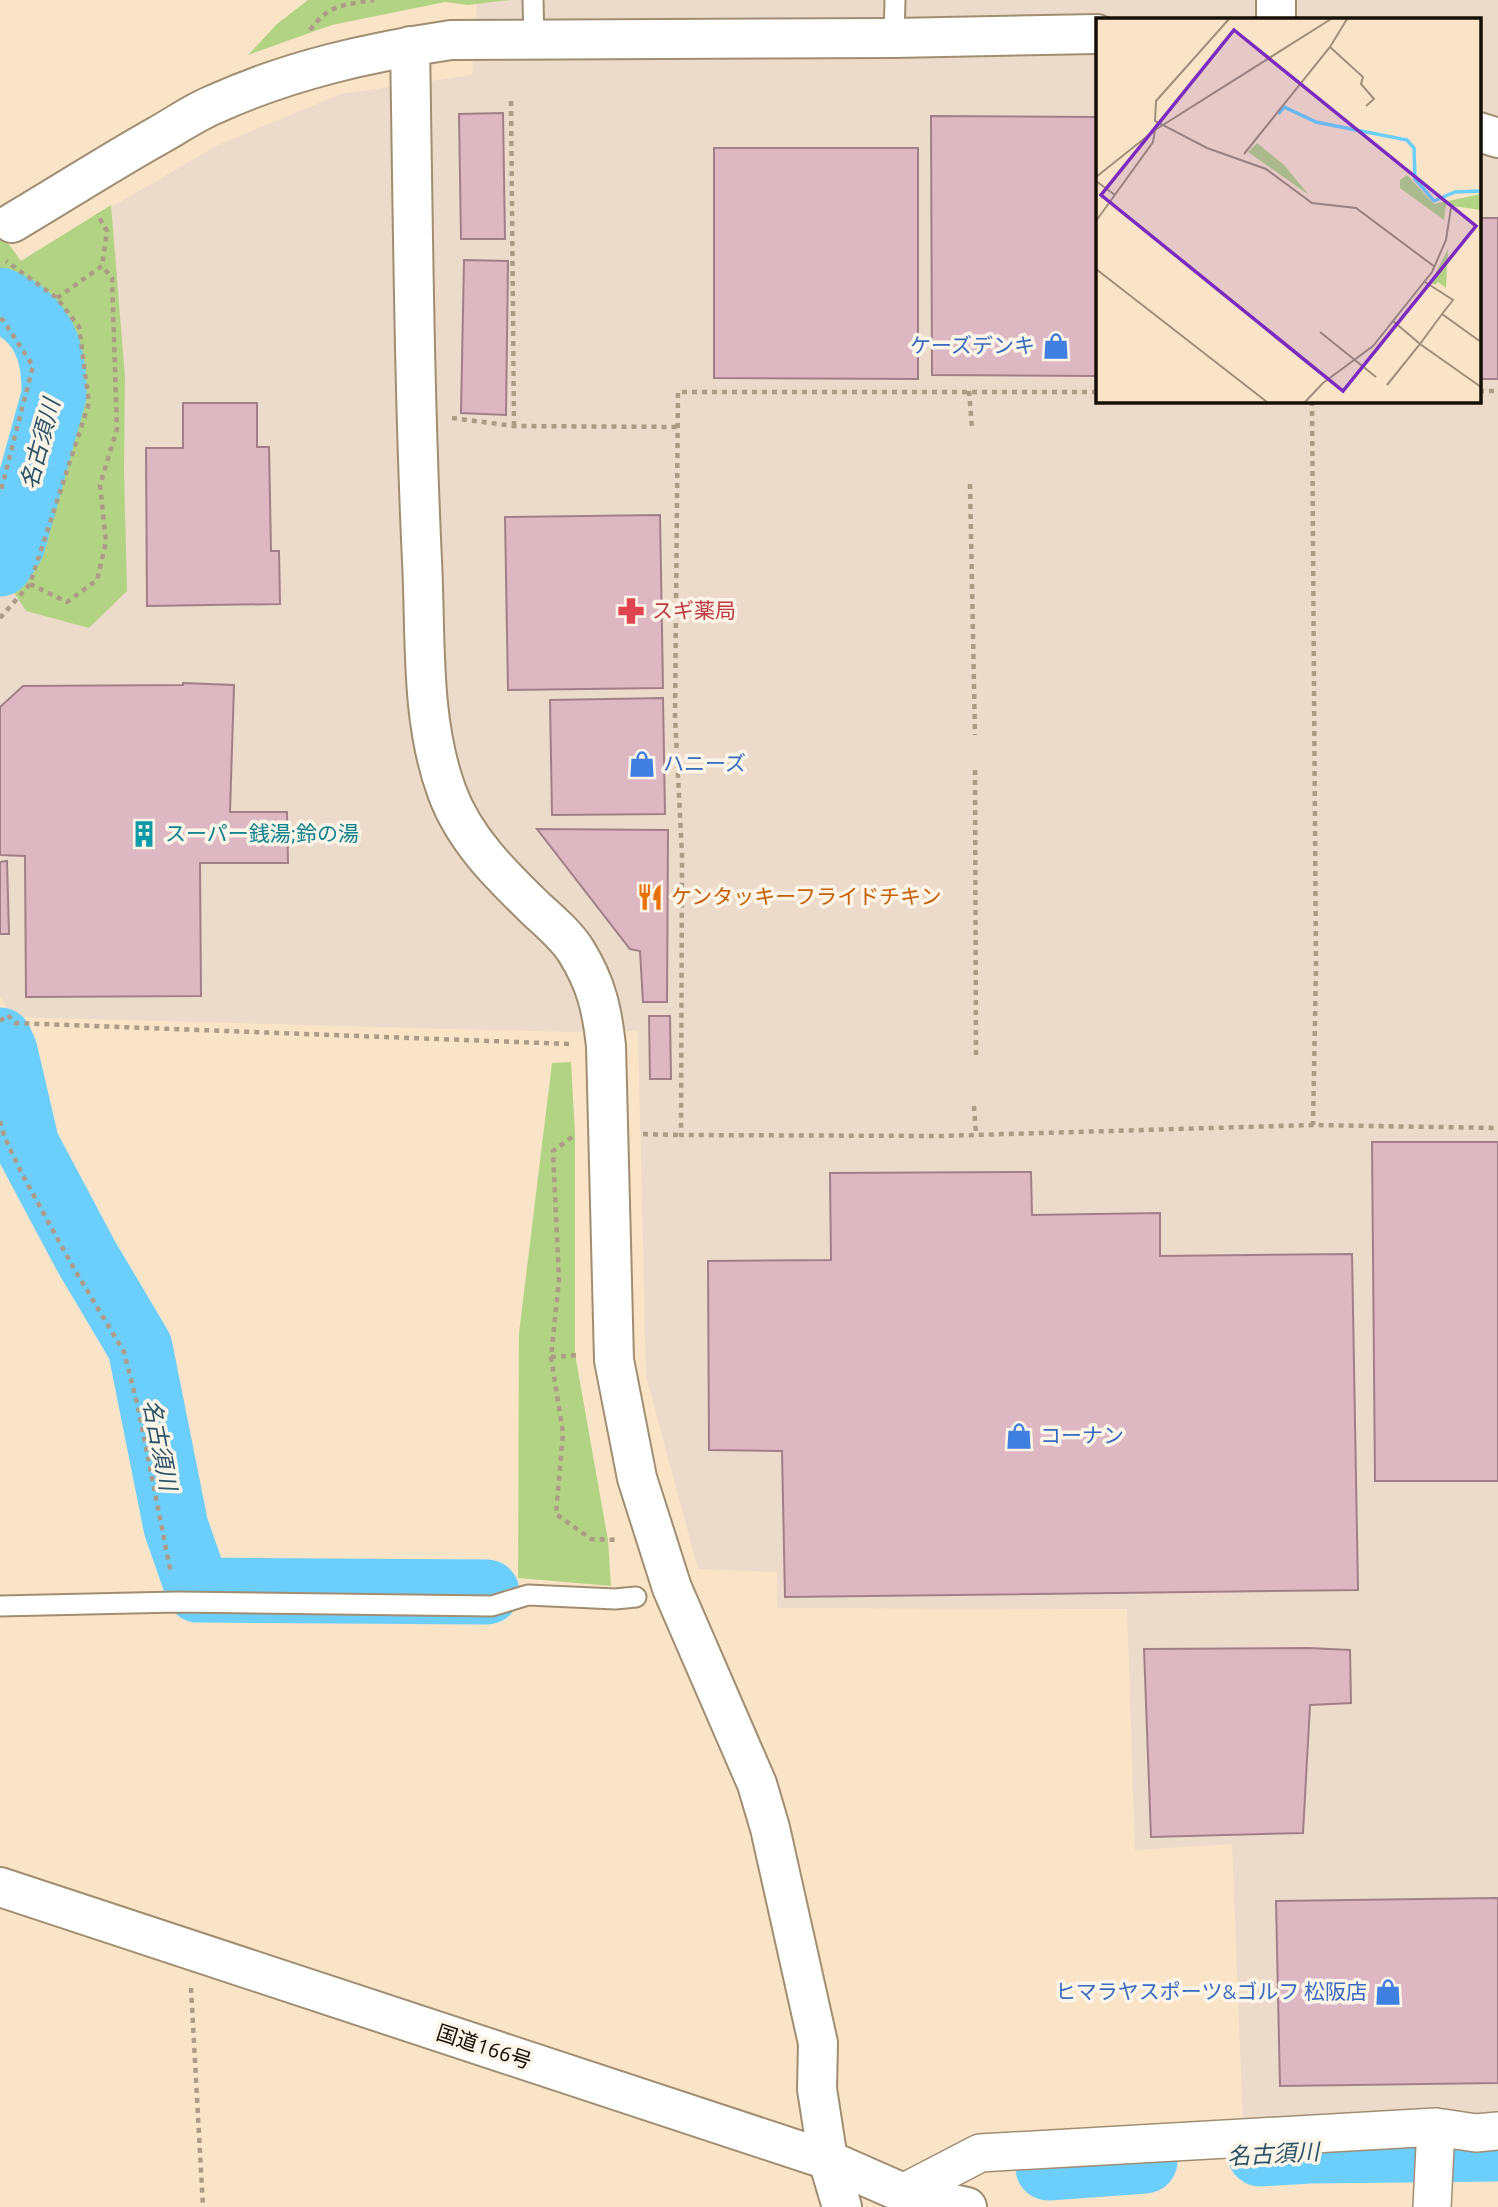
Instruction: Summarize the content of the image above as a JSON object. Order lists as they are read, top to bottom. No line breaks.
{"streets":{"main road":["国道166号"]},"water":["名古須川"],"places":{"shop":["ケーズデンキ","ハニーズ","コーナン","ヒマラヤスポーツ&ゴルフ 松阪店"],"pharmacy":["スギ薬局"],"building":["スーパー銭湯;鈴の湯"],"restaurant":["ケンタッキーフライドチキン"]}}
